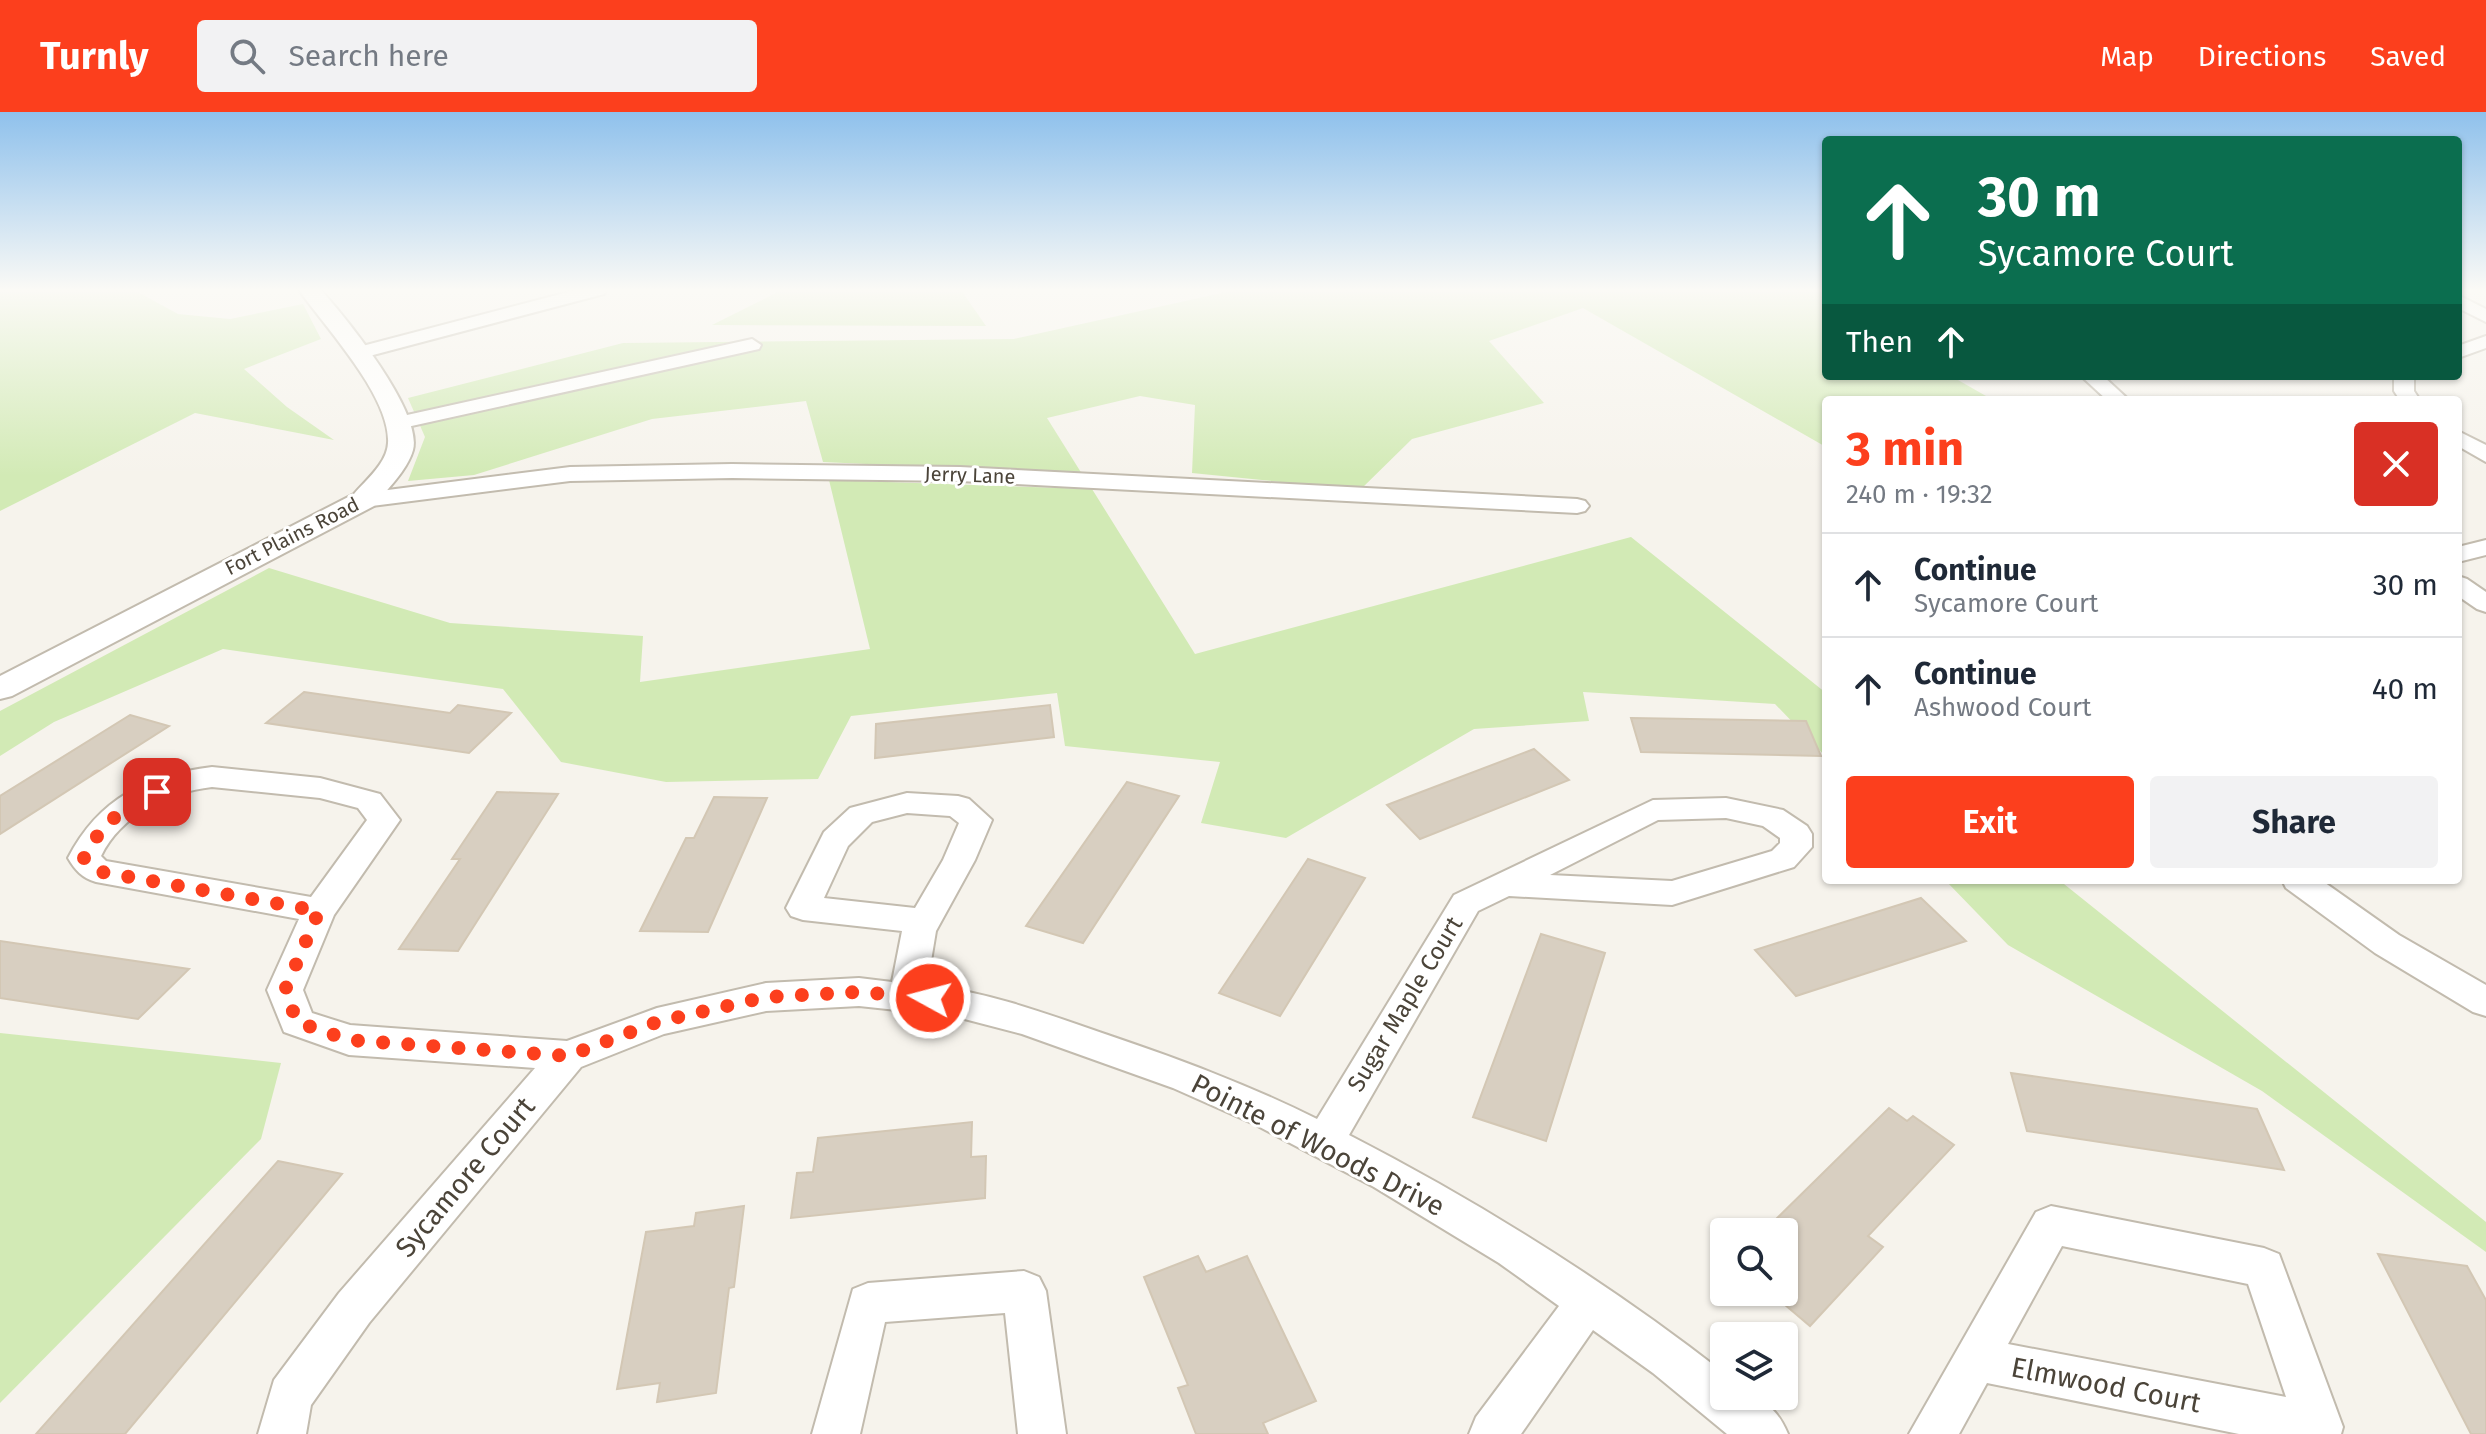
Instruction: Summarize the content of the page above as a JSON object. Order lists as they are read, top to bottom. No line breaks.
{"streets":{"street":["Jerry Lane","Fort Plains Road","Sugar Maple Court","Pointe of Woods Drive","Sycamore Court","Elmwood Court"]},"crossings":[["Jerry Lane","Fort Plains Road"],["Sugar Maple Court","Pointe of Woods Drive"],["Pointe of Woods Drive","Sycamore Court"]],"page":{"header":"Turnly","search":"Search here","nav":["Map","Directions","Saved"],"turn":["30 m","Sycamore Court"],"then":"Then","heading":["3 min","240 m · 19:32"],"list":[{"name":"Continue","note":"Sycamore Court","value":"30 m"},{"name":"Continue","note":"Ashwood Court","value":"40 m"}],"buttons":["Exit","Share"]}}
